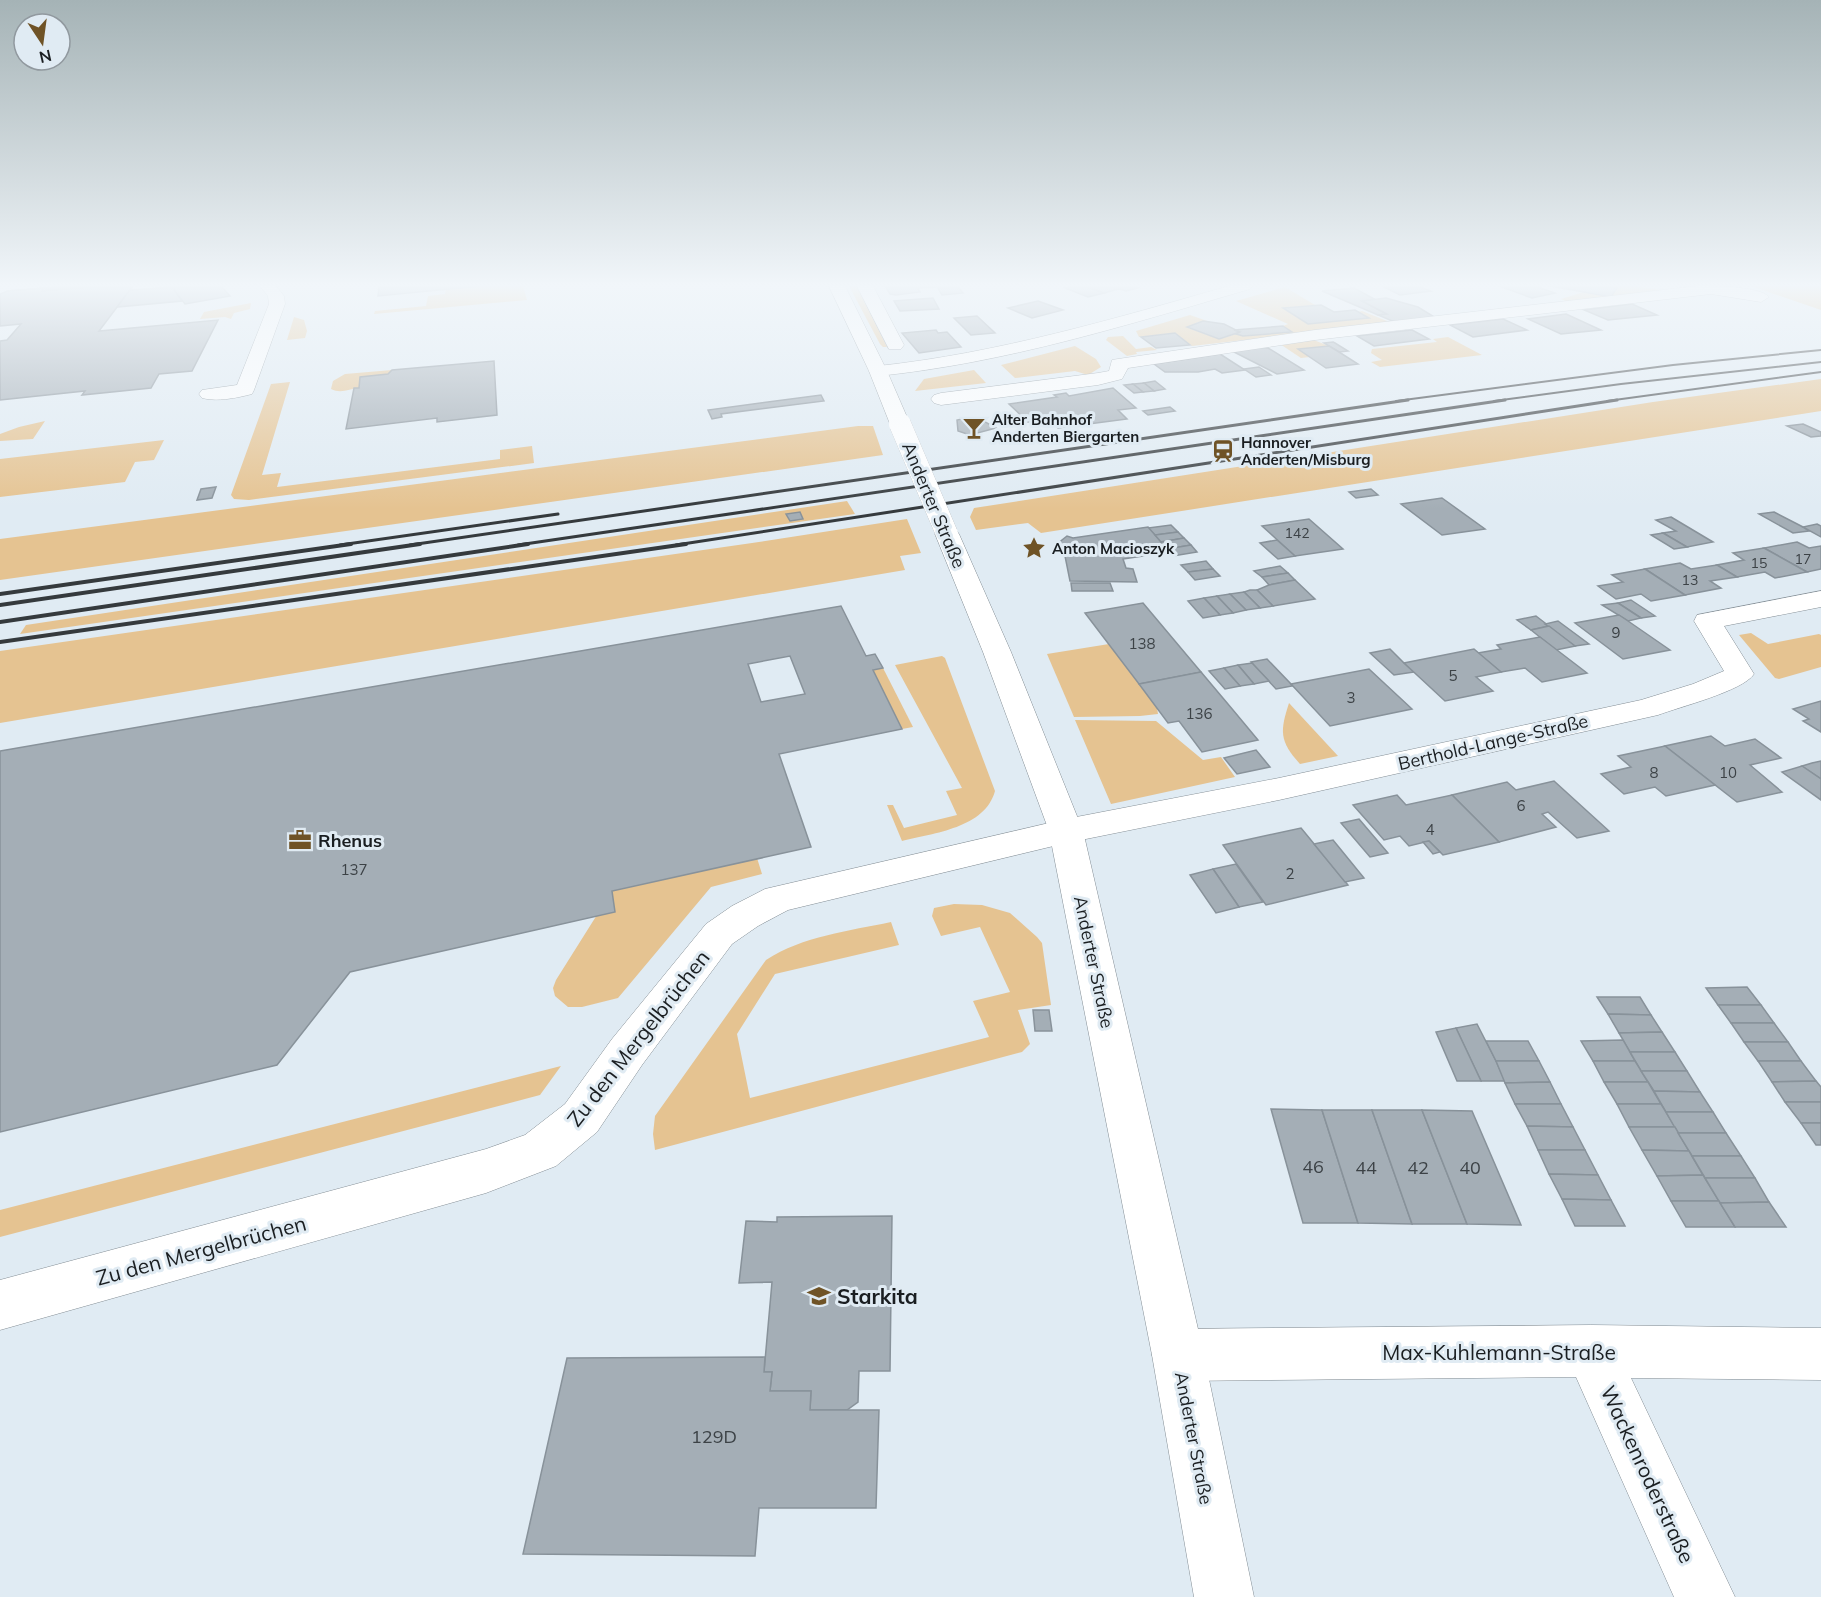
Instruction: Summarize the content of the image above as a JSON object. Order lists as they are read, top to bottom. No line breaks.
{"streets":{"street":["Anderter Straße","Berthold-Lange-Straße","Zu den Mergelbrüchen","Max-Kuhlemann-Straße","Wackenroderstraße"]},"crossings":[["Anderter Straße","Berthold-Lange-Straße"],["Anderter Straße","Zu den Mergelbrüchen"],["Anderter Straße","Max-Kuhlemann-Straße"],["Berthold-Lange-Straße","Zu den Mergelbrüchen"],["Max-Kuhlemann-Straße","Wackenroderstraße"]],"places":{"bar":["Alter Bahnhof Anderten Biergarten"],"station":["Hannover Anderten/Misburg"],"place":["Anton Macioszyk"],"office":["Rhenus"],"school or university":["Starkita"]},"house_numbers":["142","17","15","13","9","138","5","3","136","8","10","6","4","137","2","46","44","42","40","129D"],"north":"bottom"}
